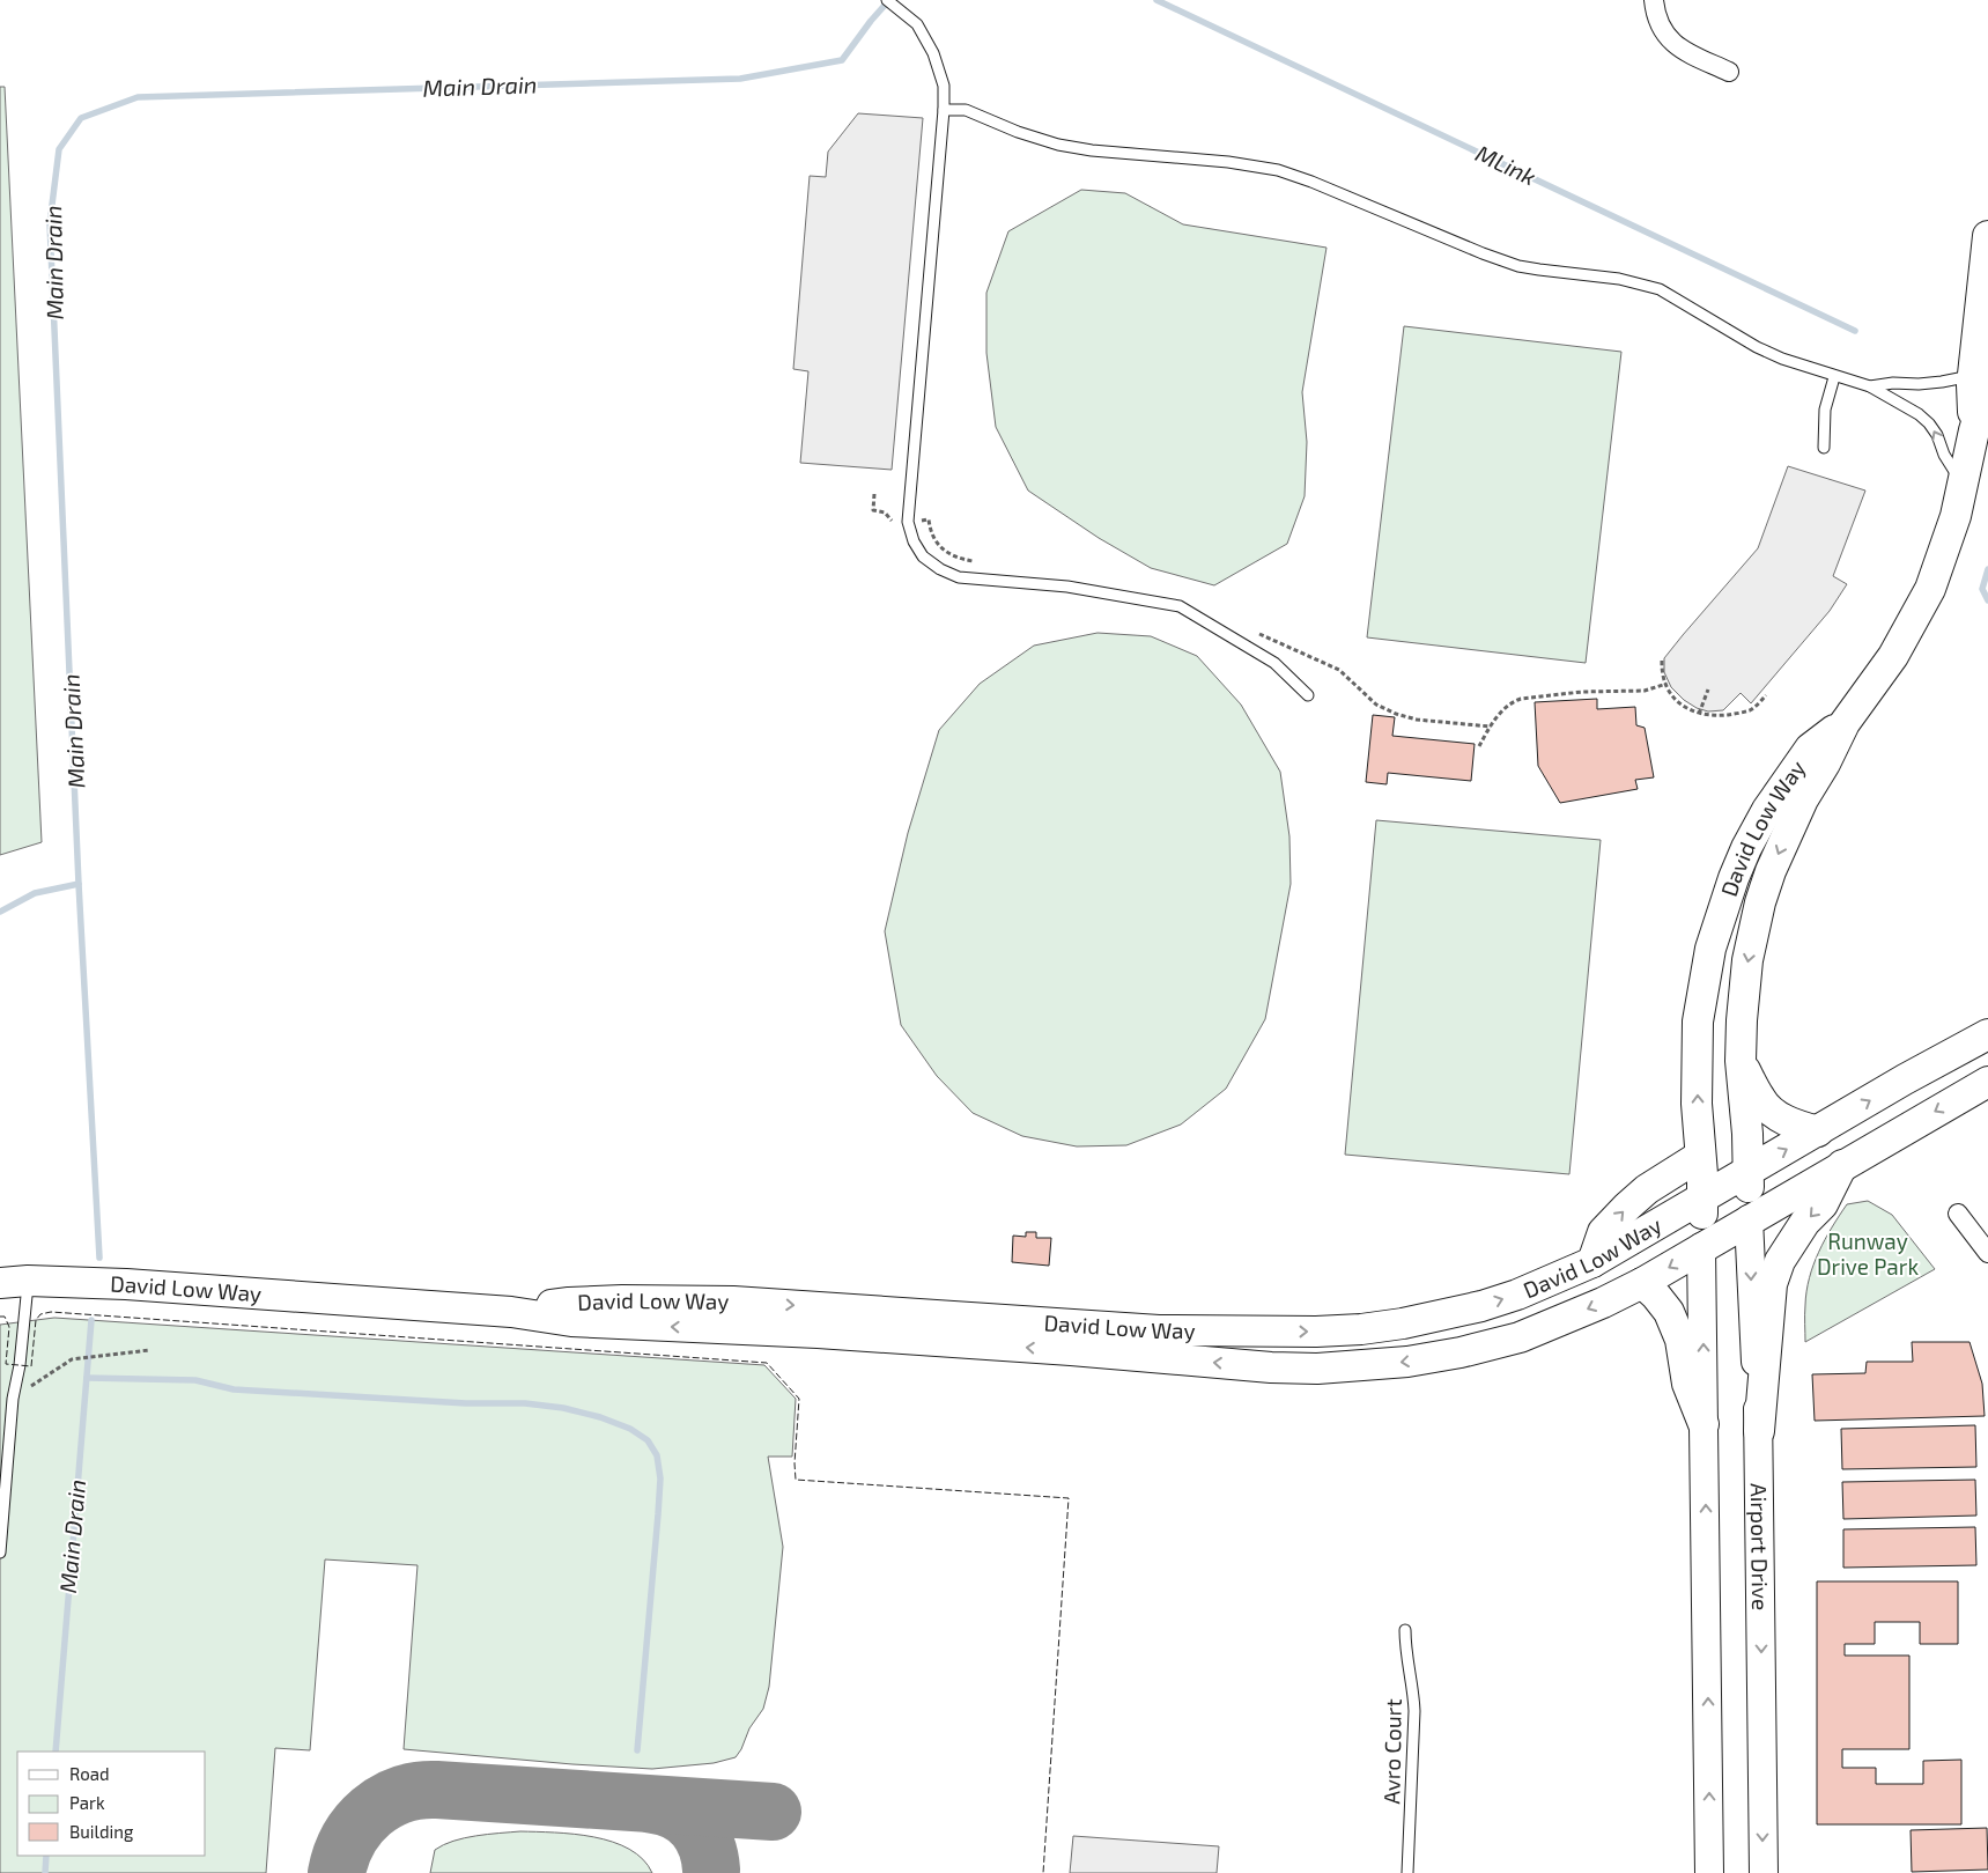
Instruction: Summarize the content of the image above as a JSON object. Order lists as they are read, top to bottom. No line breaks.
{"streets":{"main road":["David Low Way"],"street":["Airport Drive"],"lane":["Avro Court"]},"crossings":[["David Low Way","Airport Drive"]],"water":["Main Drain","MLink"],"parks":["Runway Drive Park"],"legend":["Road","Park","Building"]}
